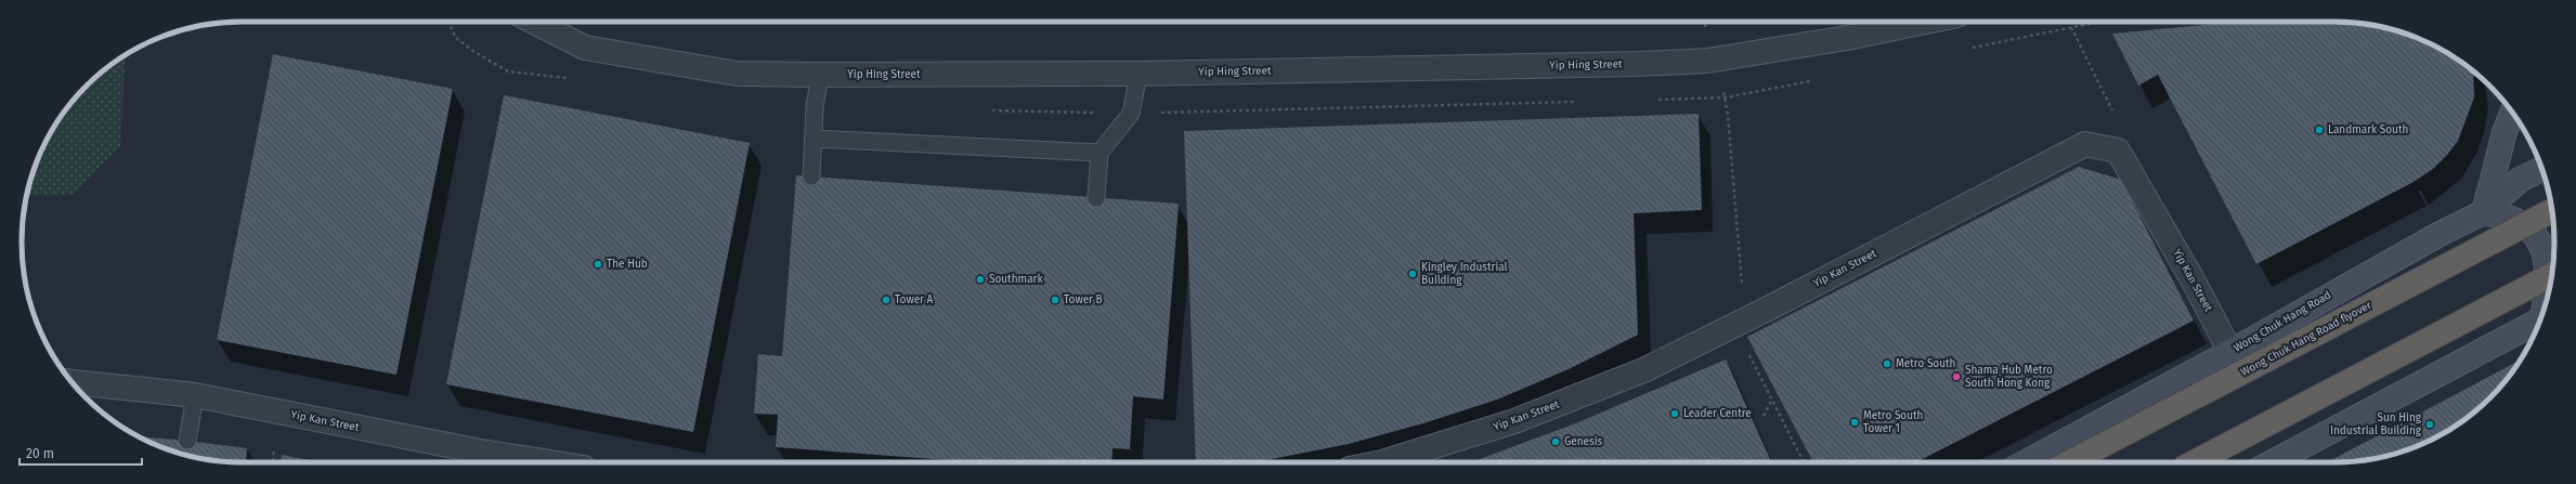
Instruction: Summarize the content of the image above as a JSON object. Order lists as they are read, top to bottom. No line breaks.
{"streets":{"highway":["Wong Chuk Hang Road flyover"],"main road":["Wong Chuk Hang Road"],"street":["Yip Hing Street","Yip Kan Street"]},"crossings":[["Yip Kan Street","Wong Chuk Hang Road"]],"places":["Landmark South","The Hub","Kingley Industrial Building","Southmark","Tower A","Tower B","Metro South","Shama Hub Metro South Hong Kong","Leader Centre","Metro South Tower 1","Sun Hing Industrial Building","Genesis"],"scale_bar":"20 m"}
